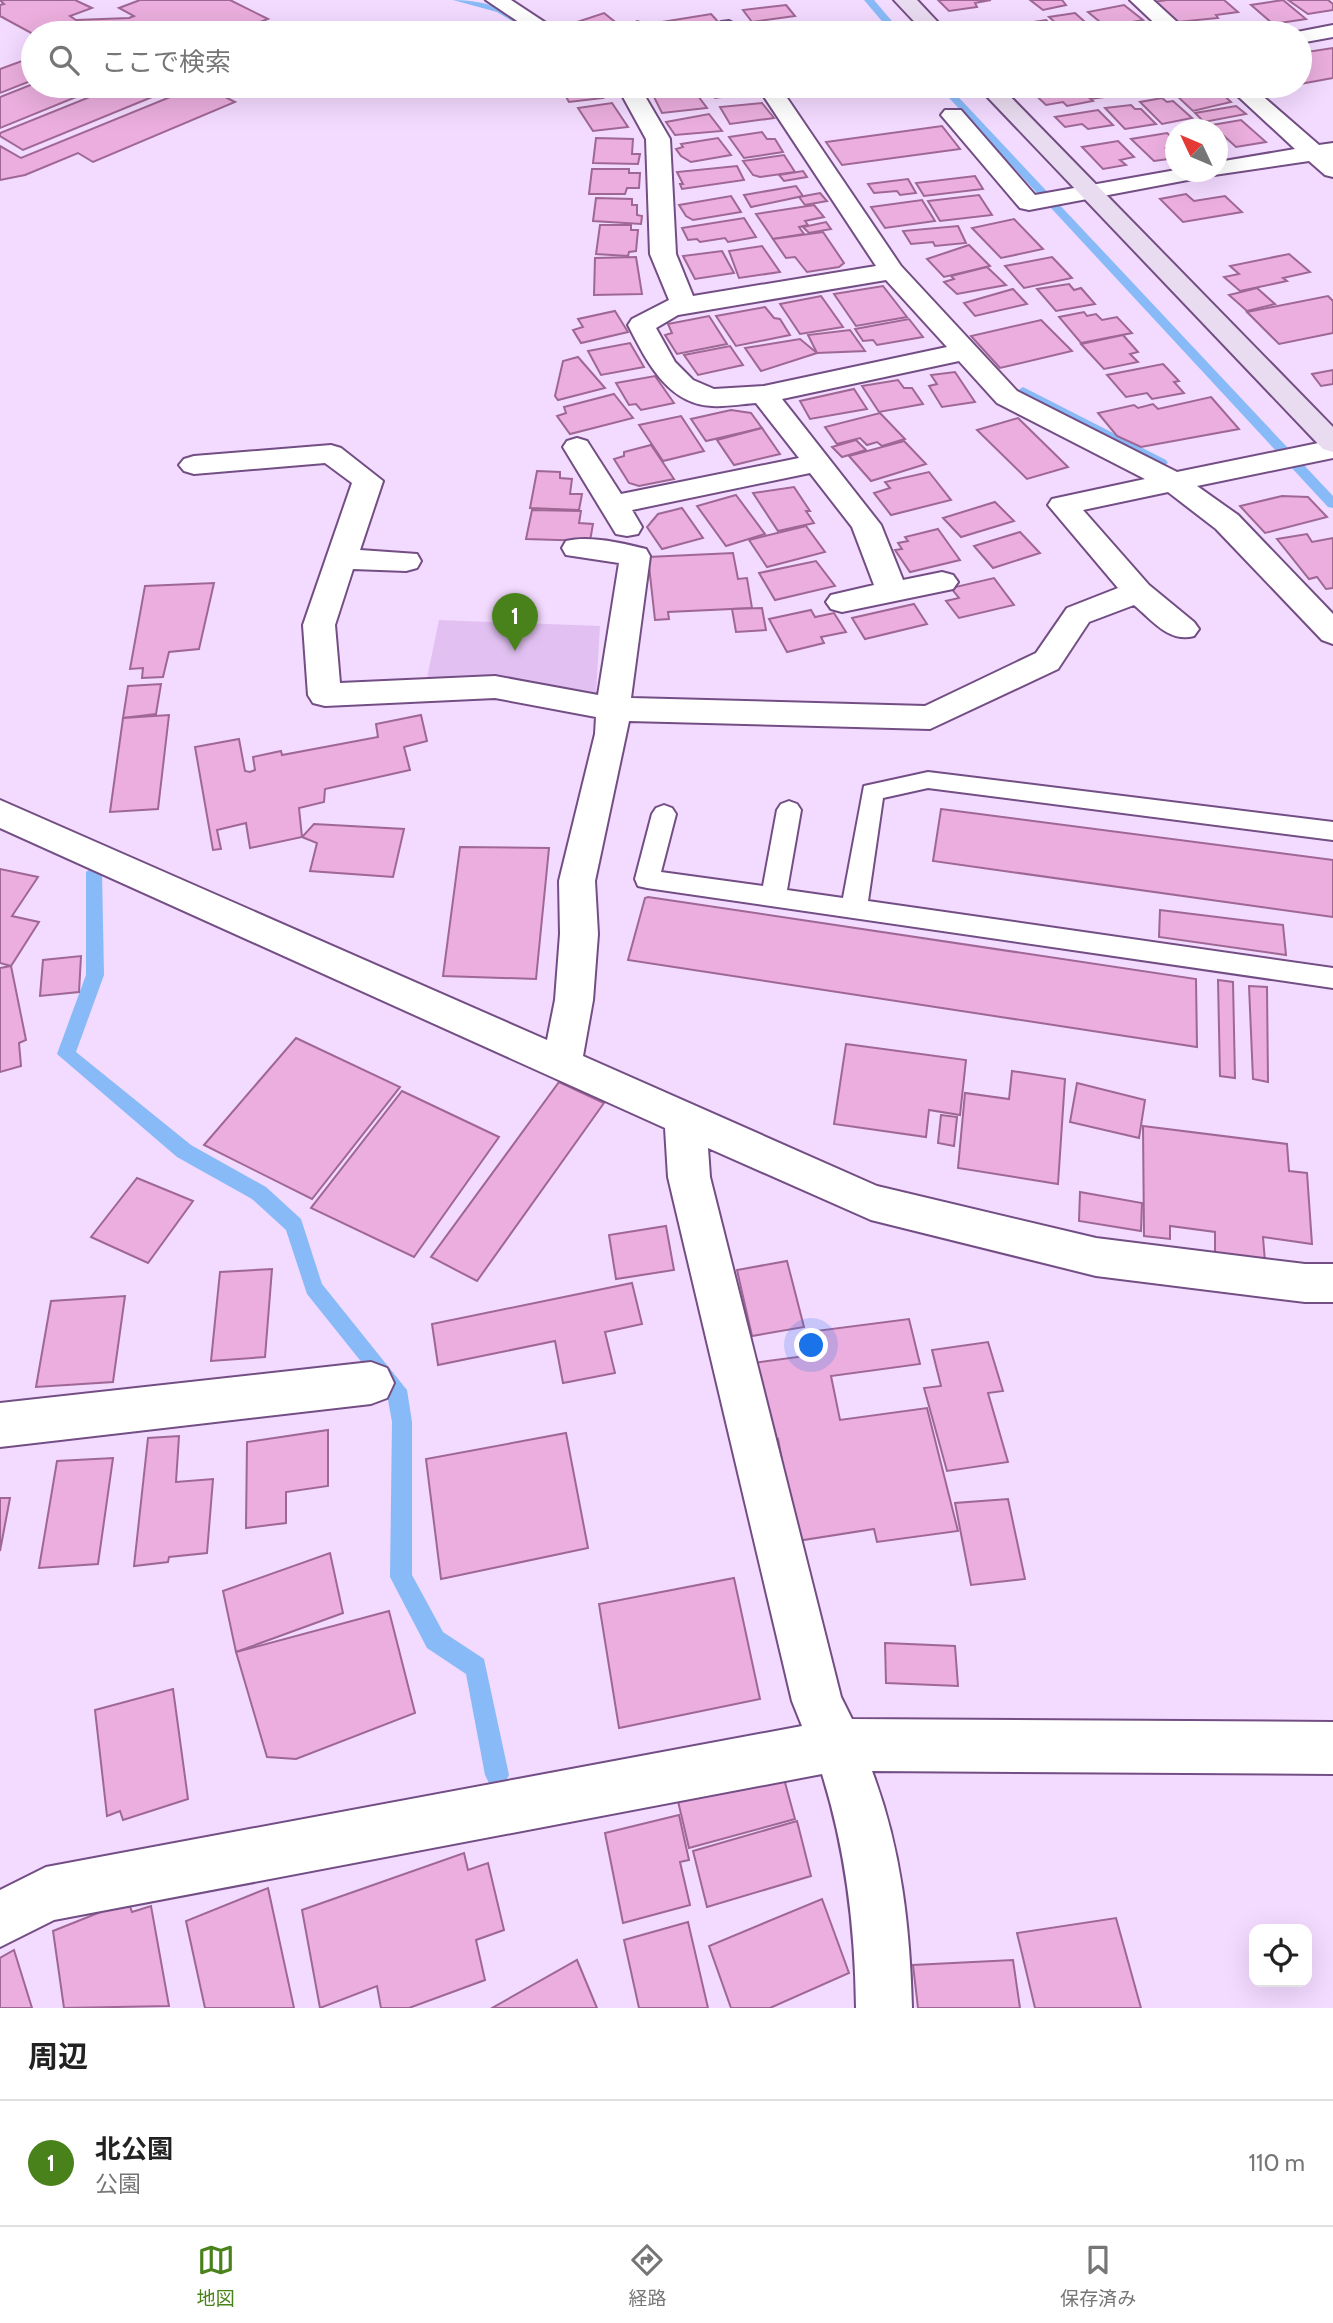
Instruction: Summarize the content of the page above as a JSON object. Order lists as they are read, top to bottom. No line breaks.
{"north":"top left","page":{"search":"ここで検索","pins":"1","heading":"周辺","list":[{"mark":"1","name":"北公園","note":"公園","value":"110 m"}],"nav":["地図","経路","保存済み"]}}
